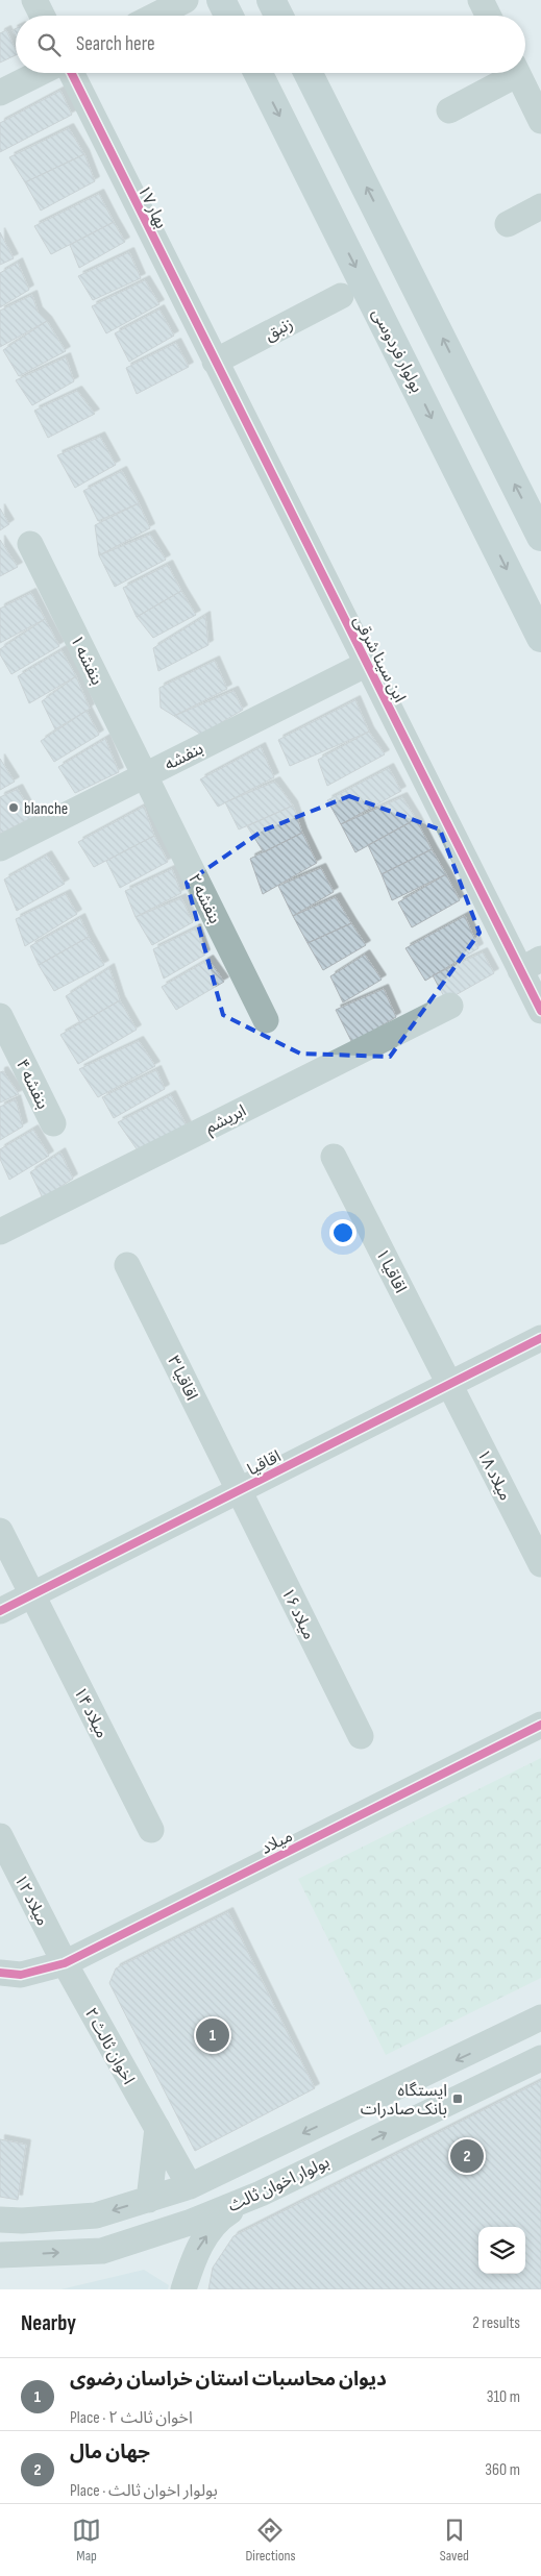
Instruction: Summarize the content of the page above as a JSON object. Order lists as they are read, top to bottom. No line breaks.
{"streets":{"main road":["بولوار فردوسی"],"street":["بهار ۱۷","زنبق","ابن سینا شرقی","بنفشه ۱","بنفشه","بنفشه ۲","بنفشه ۴","ابریشم","اقاقیا ۱","اقاقیا ۳","اقاقیا","میلاد ۱۸","میلاد ۱۶","میلاد ۱۴","میلاد","میلاد ۱۲","اخوان ثالث ۲","بولوار اخوان ثالث"]},"crossings":[["بهار ۱۷","زنبق"],["بهار ۱۷","ابن سینا شرقی"],["زنبق","ابن سینا شرقی"],["ابن سینا شرقی","بنفشه"],["بنفشه ۱","بنفشه"],["بنفشه ۱","بنفشه ۲"],["بنفشه","بنفشه ۲"],["اقاقیا ۱","اقاقیا"],["اقاقیا ۱","میلاد ۱۸"],["اقاقیا ۳","اقاقیا"],["اقاقیا ۳","میلاد ۱۶"],["اقاقیا","میلاد ۱۸"],["اقاقیا","میلاد ۱۶"],["اقاقیا","میلاد ۱۴"],["میلاد","میلاد ۱۲"],["میلاد","اخوان ثالث ۲"],["میلاد ۱۲","اخوان ثالث ۲"]],"places":{"other":["blanche"],"transit":["ایستگاه بانک صادرات"]},"page":{"search":"Search here","pins":["1","2"],"heading":["Nearby","2 results"],"list":[{"mark":"1","name":"دیوان محاسبات استان خراسان رضوی","note":"Place · اخوان ثالث ۲","value":"310 m"},{"mark":"2","name":"جهان مال","note":"Place · بولوار اخوان ثالث","value":"360 m"}],"nav":["Map","Directions","Saved"]}}
